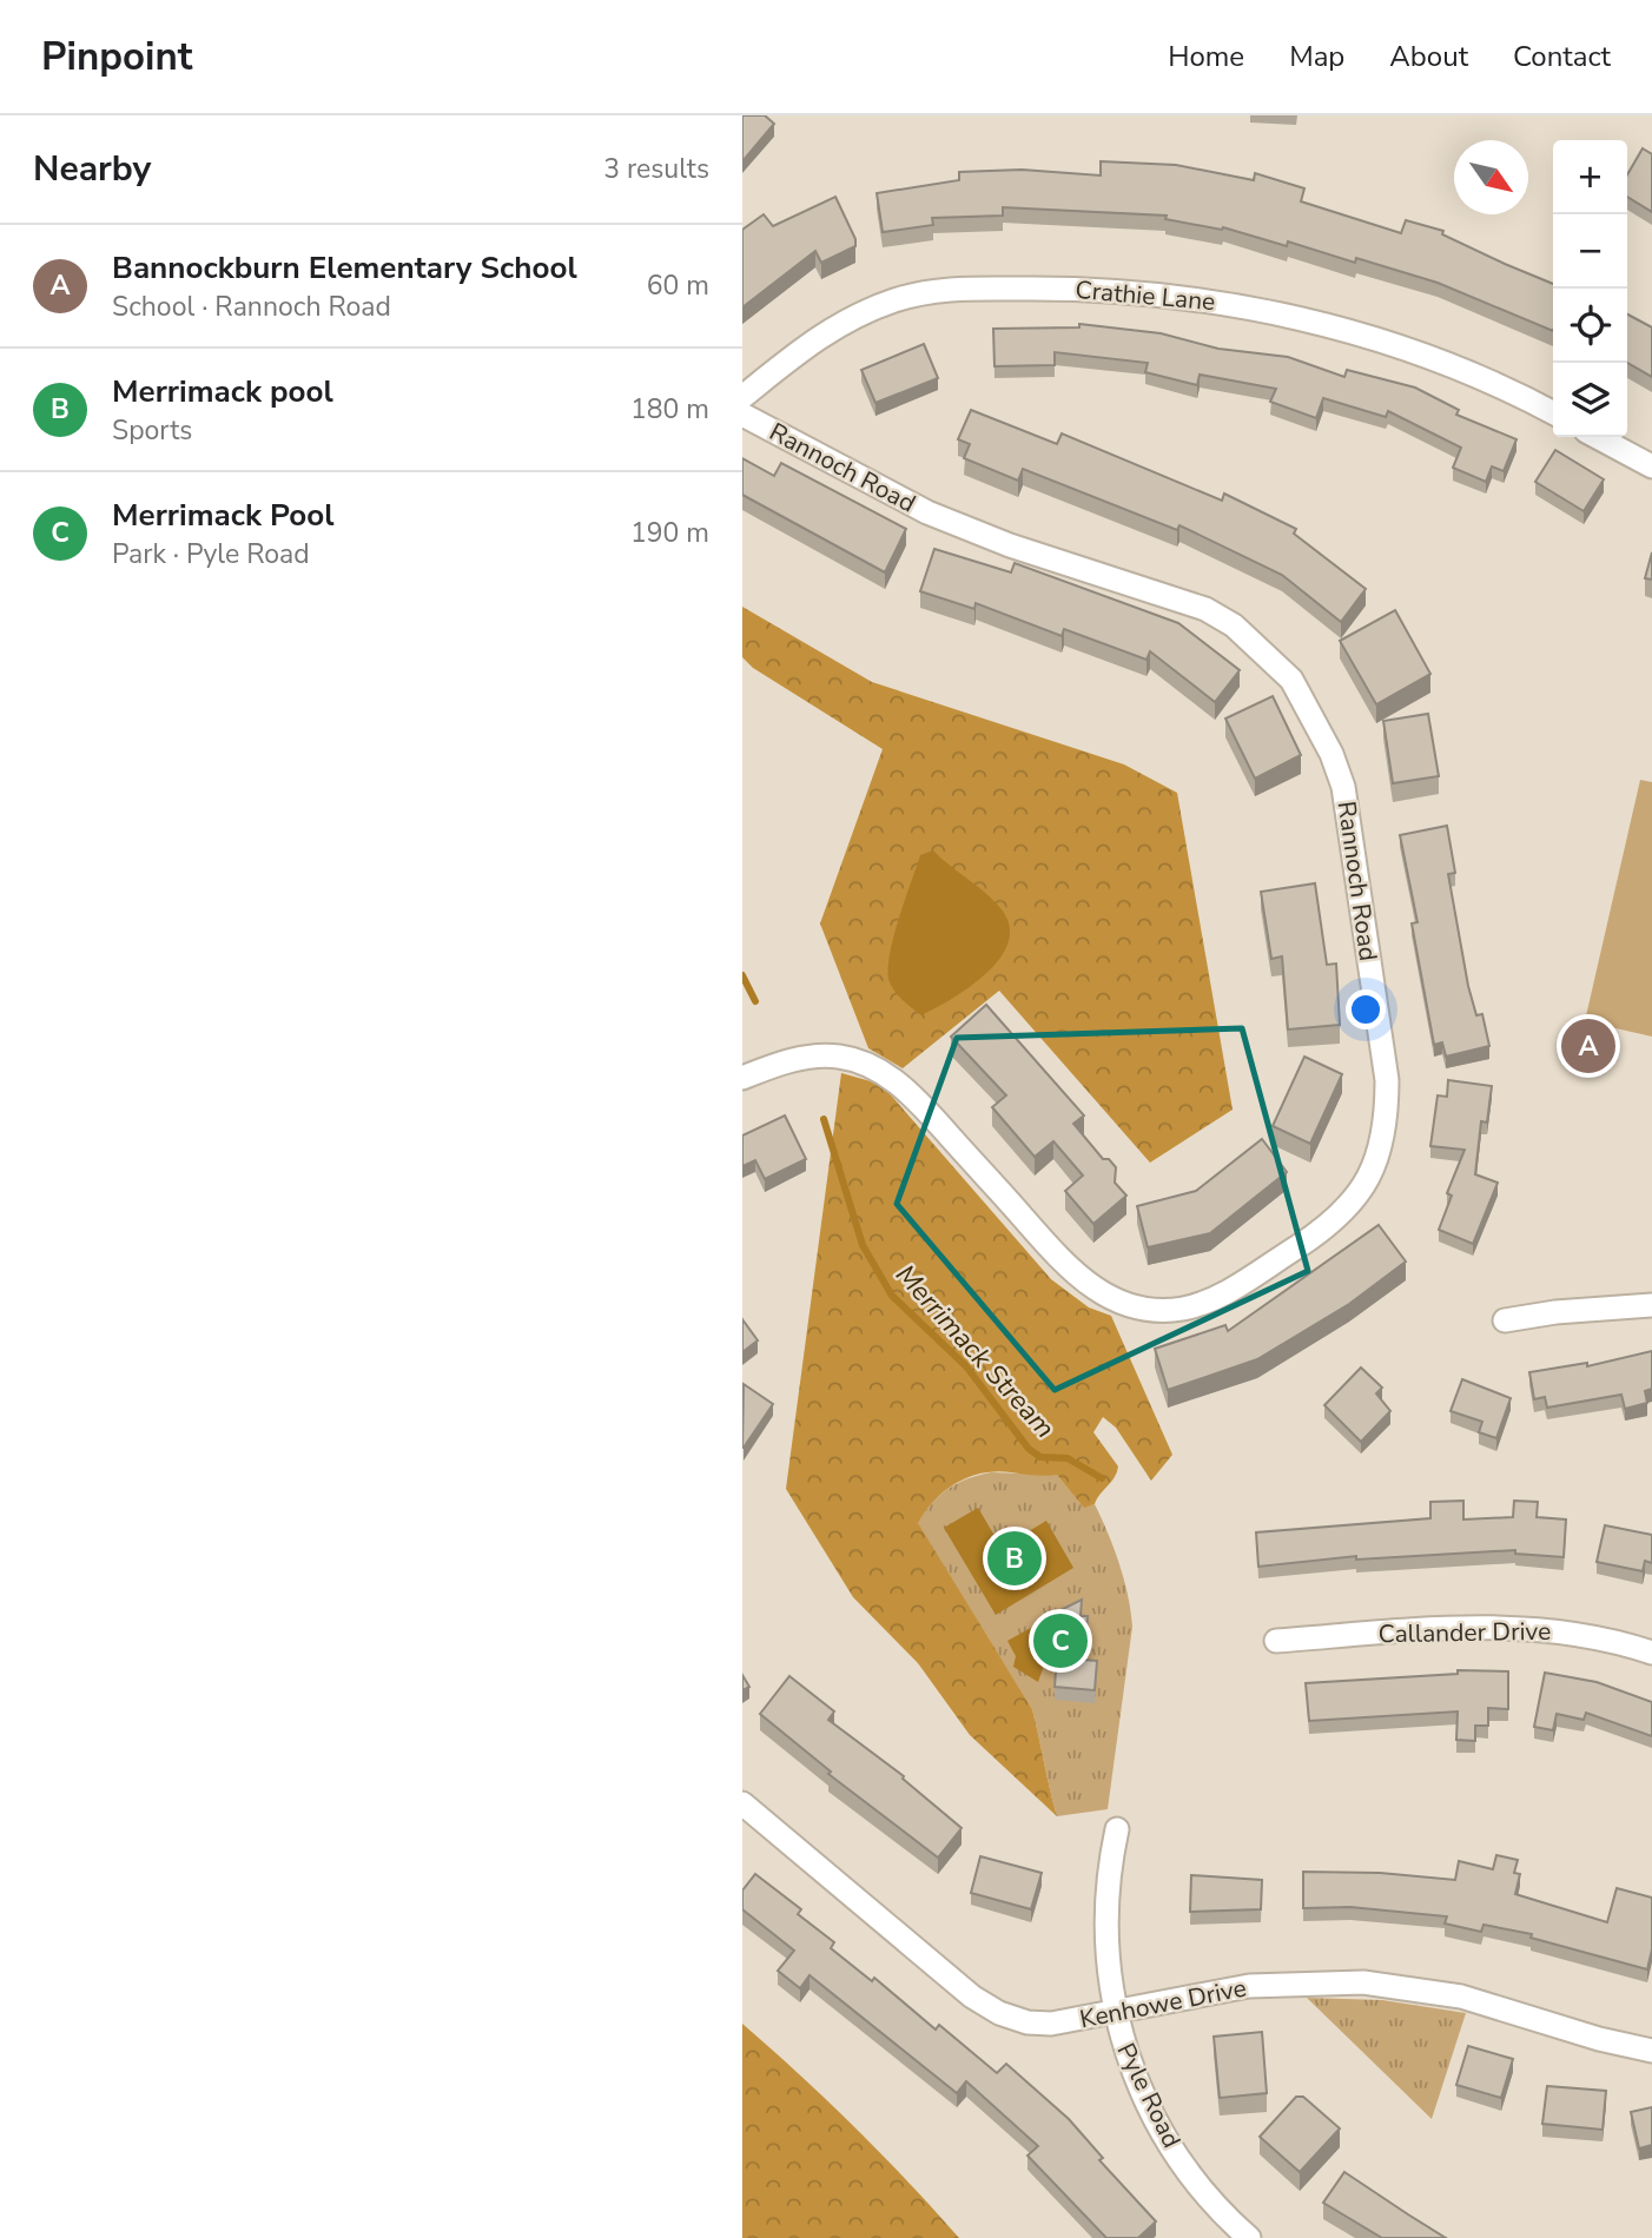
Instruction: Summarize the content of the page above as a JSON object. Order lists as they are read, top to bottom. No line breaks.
{"streets":{"street":["Crathie Lane","Rannoch Road","Callander Drive","Kenhowe Drive","Pyle Road"]},"crossings":[["Kenhowe Drive","Pyle Road"]],"water":["Merrimack Stream"],"north":"bottom right","page":{"header":"Pinpoint","nav":["Home","Map","About","Contact"],"heading":["Nearby","3 results"],"map_buttons":["+","−"],"list":[{"mark":"A","name":"Bannockburn Elementary School","note":"School · Rannoch Road","value":"60 m"},{"mark":"B","name":"Merrimack pool","note":"Sports","value":"180 m"},{"mark":"C","name":"Merrimack Pool","note":"Park · Pyle Road","value":"190 m"}],"pins":["A","B","C"]}}
